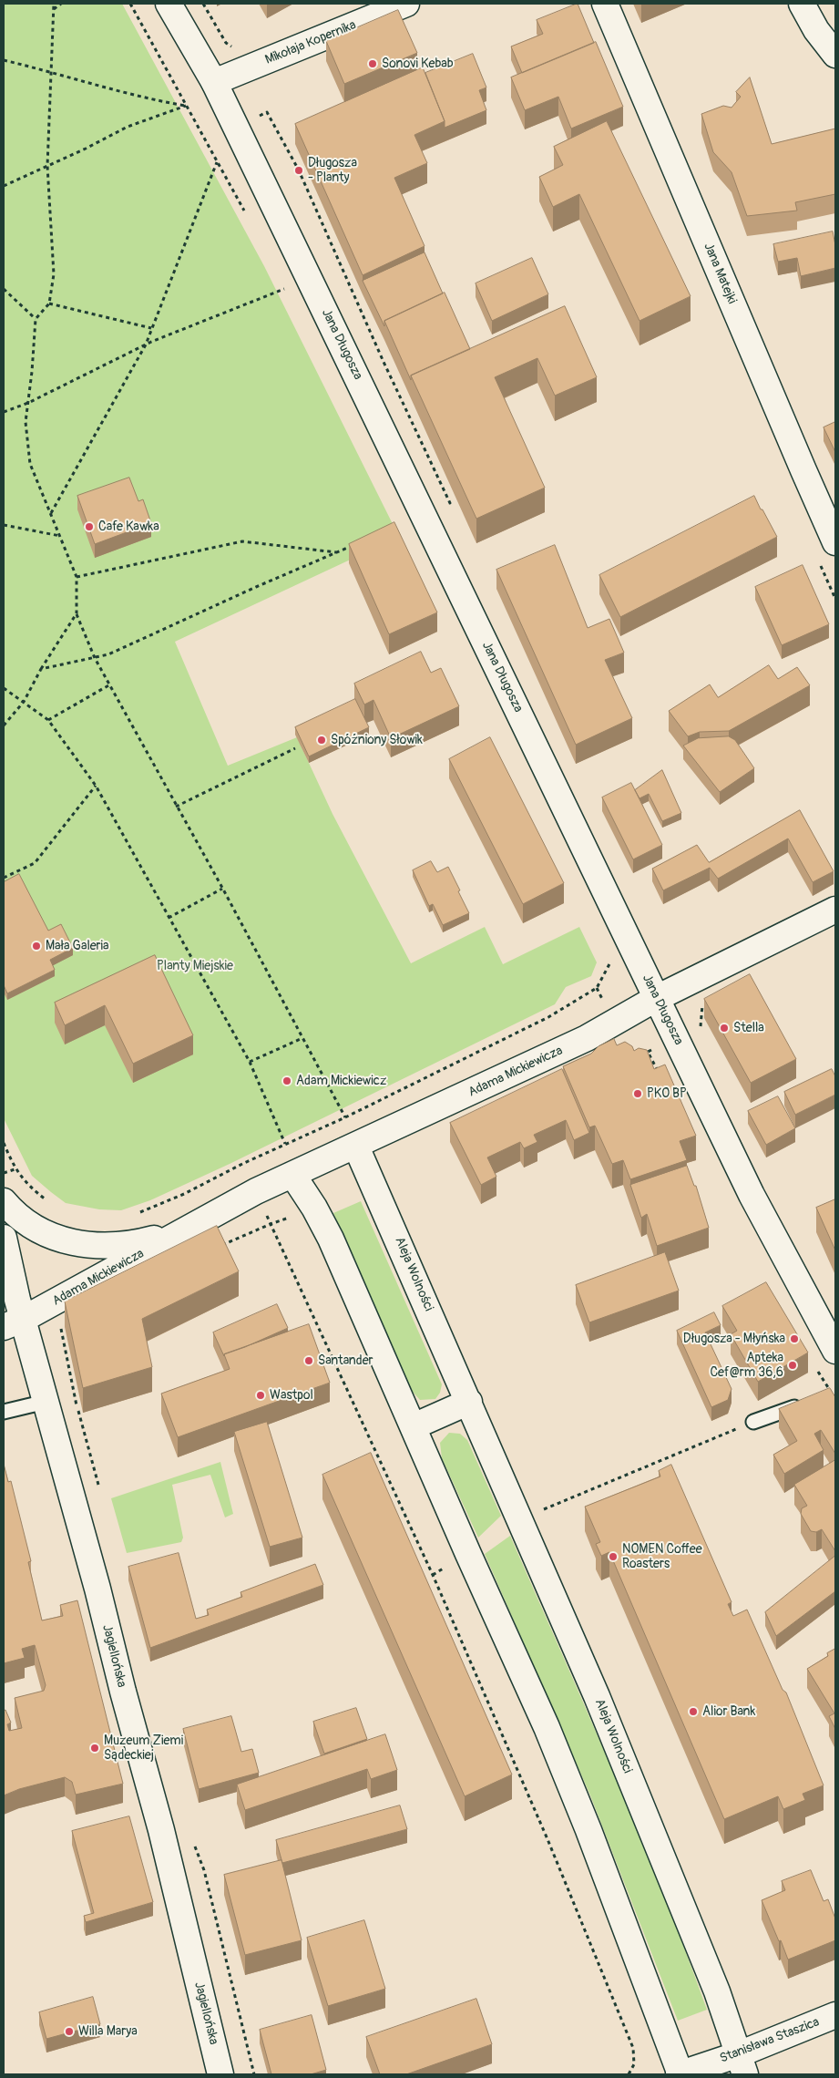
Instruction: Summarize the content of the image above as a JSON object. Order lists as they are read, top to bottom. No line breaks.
{"streets":{"street":["Mikołaja Kopernika","Jana Matejki","Jana Długosza","Adama Mickiewicza","Aleja Wolności","Jagiellońska","Stanisława Staszica"]},"crossings":[["Mikołaja Kopernika","Jana Długosza"],["Jana Długosza","Adama Mickiewicza"],["Adama Mickiewicza","Aleja Wolności"],["Adama Mickiewicza","Jagiellońska"],["Aleja Wolności","Stanisława Staszica"]],"parks":["Planty Miejskie"],"places":["Sonovi Kebab","Długosza - Planty","Cafe Kawka","Spóźniony Słowik","Mała Galeria","Stella","Adam Mickiewicz","PKO BP","Długosza - Młyńska","Santander","Apteka Cef@rm 36,6","Wastpol","NOMEN Coffee Roasters","Alior Bank","Muzeum Ziemi Sądeckiej","Willa Marya"]}
